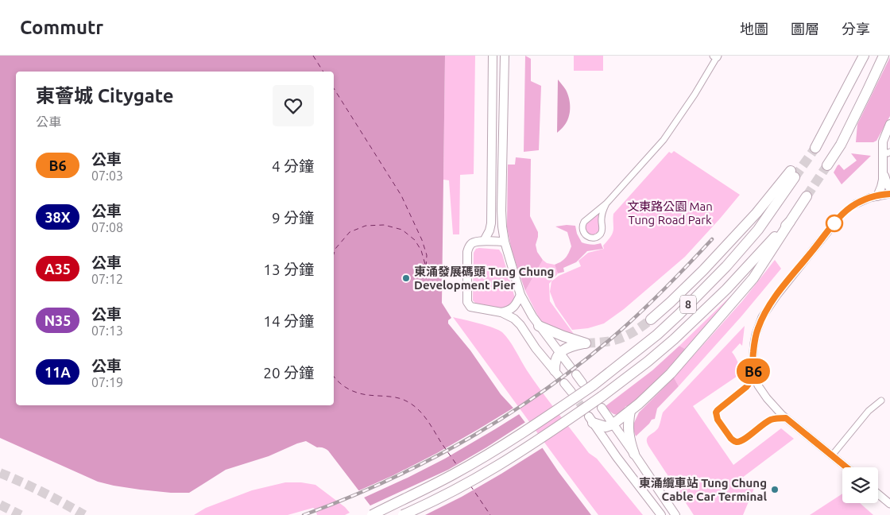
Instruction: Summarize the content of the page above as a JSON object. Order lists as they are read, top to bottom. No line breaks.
{"streets":{"highway":["8"]},"parks":["文東路公園 Man Tung Road Park"],"places":["東涌發展碼頭 Tung Chung Development Pier","東涌纜車站 Tung Chung Cable Car Terminal"],"lines":["bus line B6"],"page":{"header":"Commutr","nav":["地圖","圖層","分享"],"on_map":"B6","heading":["東薈城 Citygate","公車"],"list":[{"mark":"B6","name":"公車","note":"07:03","value":"4 分鐘"},{"mark":"38X","name":"公車","note":"07:08","value":"9 分鐘"},{"mark":"A35","name":"公車","note":"07:12","value":"13 分鐘"},{"mark":"N35","name":"公車","note":"07:13","value":"14 分鐘"},{"mark":"11A","name":"公車","note":"07:19","value":"20 分鐘"}]}}
